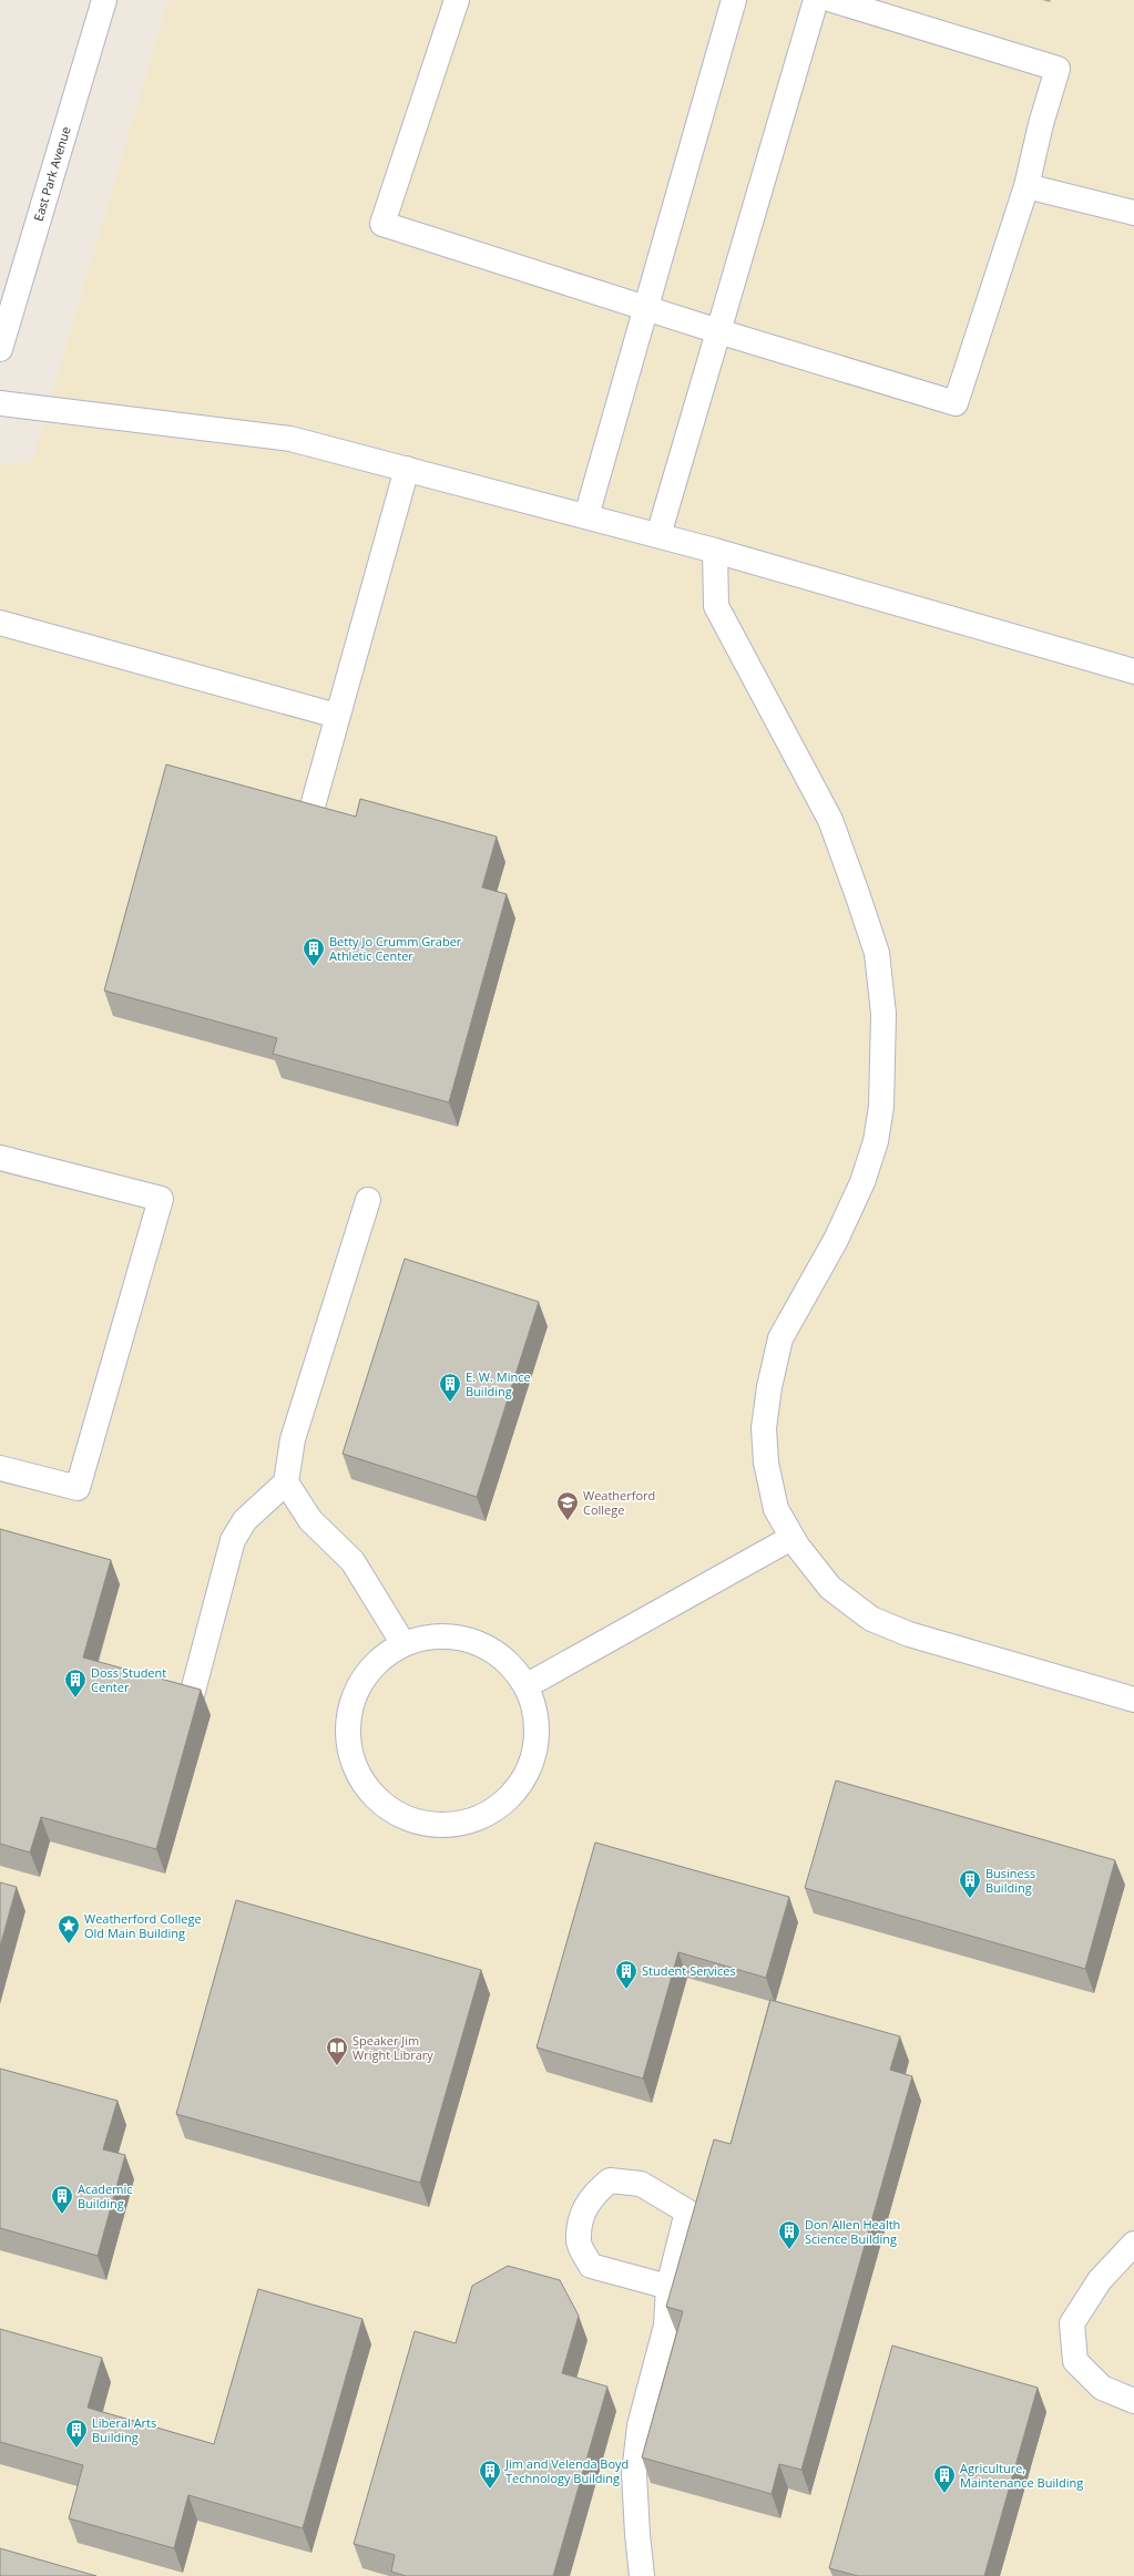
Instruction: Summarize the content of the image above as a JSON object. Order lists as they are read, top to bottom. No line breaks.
{"streets":{"street":["East Park Avenue"]},"places":{"building":["Betty Jo Crumm Graber Athletic Center","E. W. Mince Building","Doss Student Center","Business Building","Student Services","Academic Building","Don Allen Health Science Building","Liberal Arts Building","Jim and Velenda Boyd Technology Building","Agriculture, Maintenance Building"],"school or university":["Weatherford College"],"place":["Weatherford College Old Main Building"],"library":["Speaker Jim Wright Library"]}}
